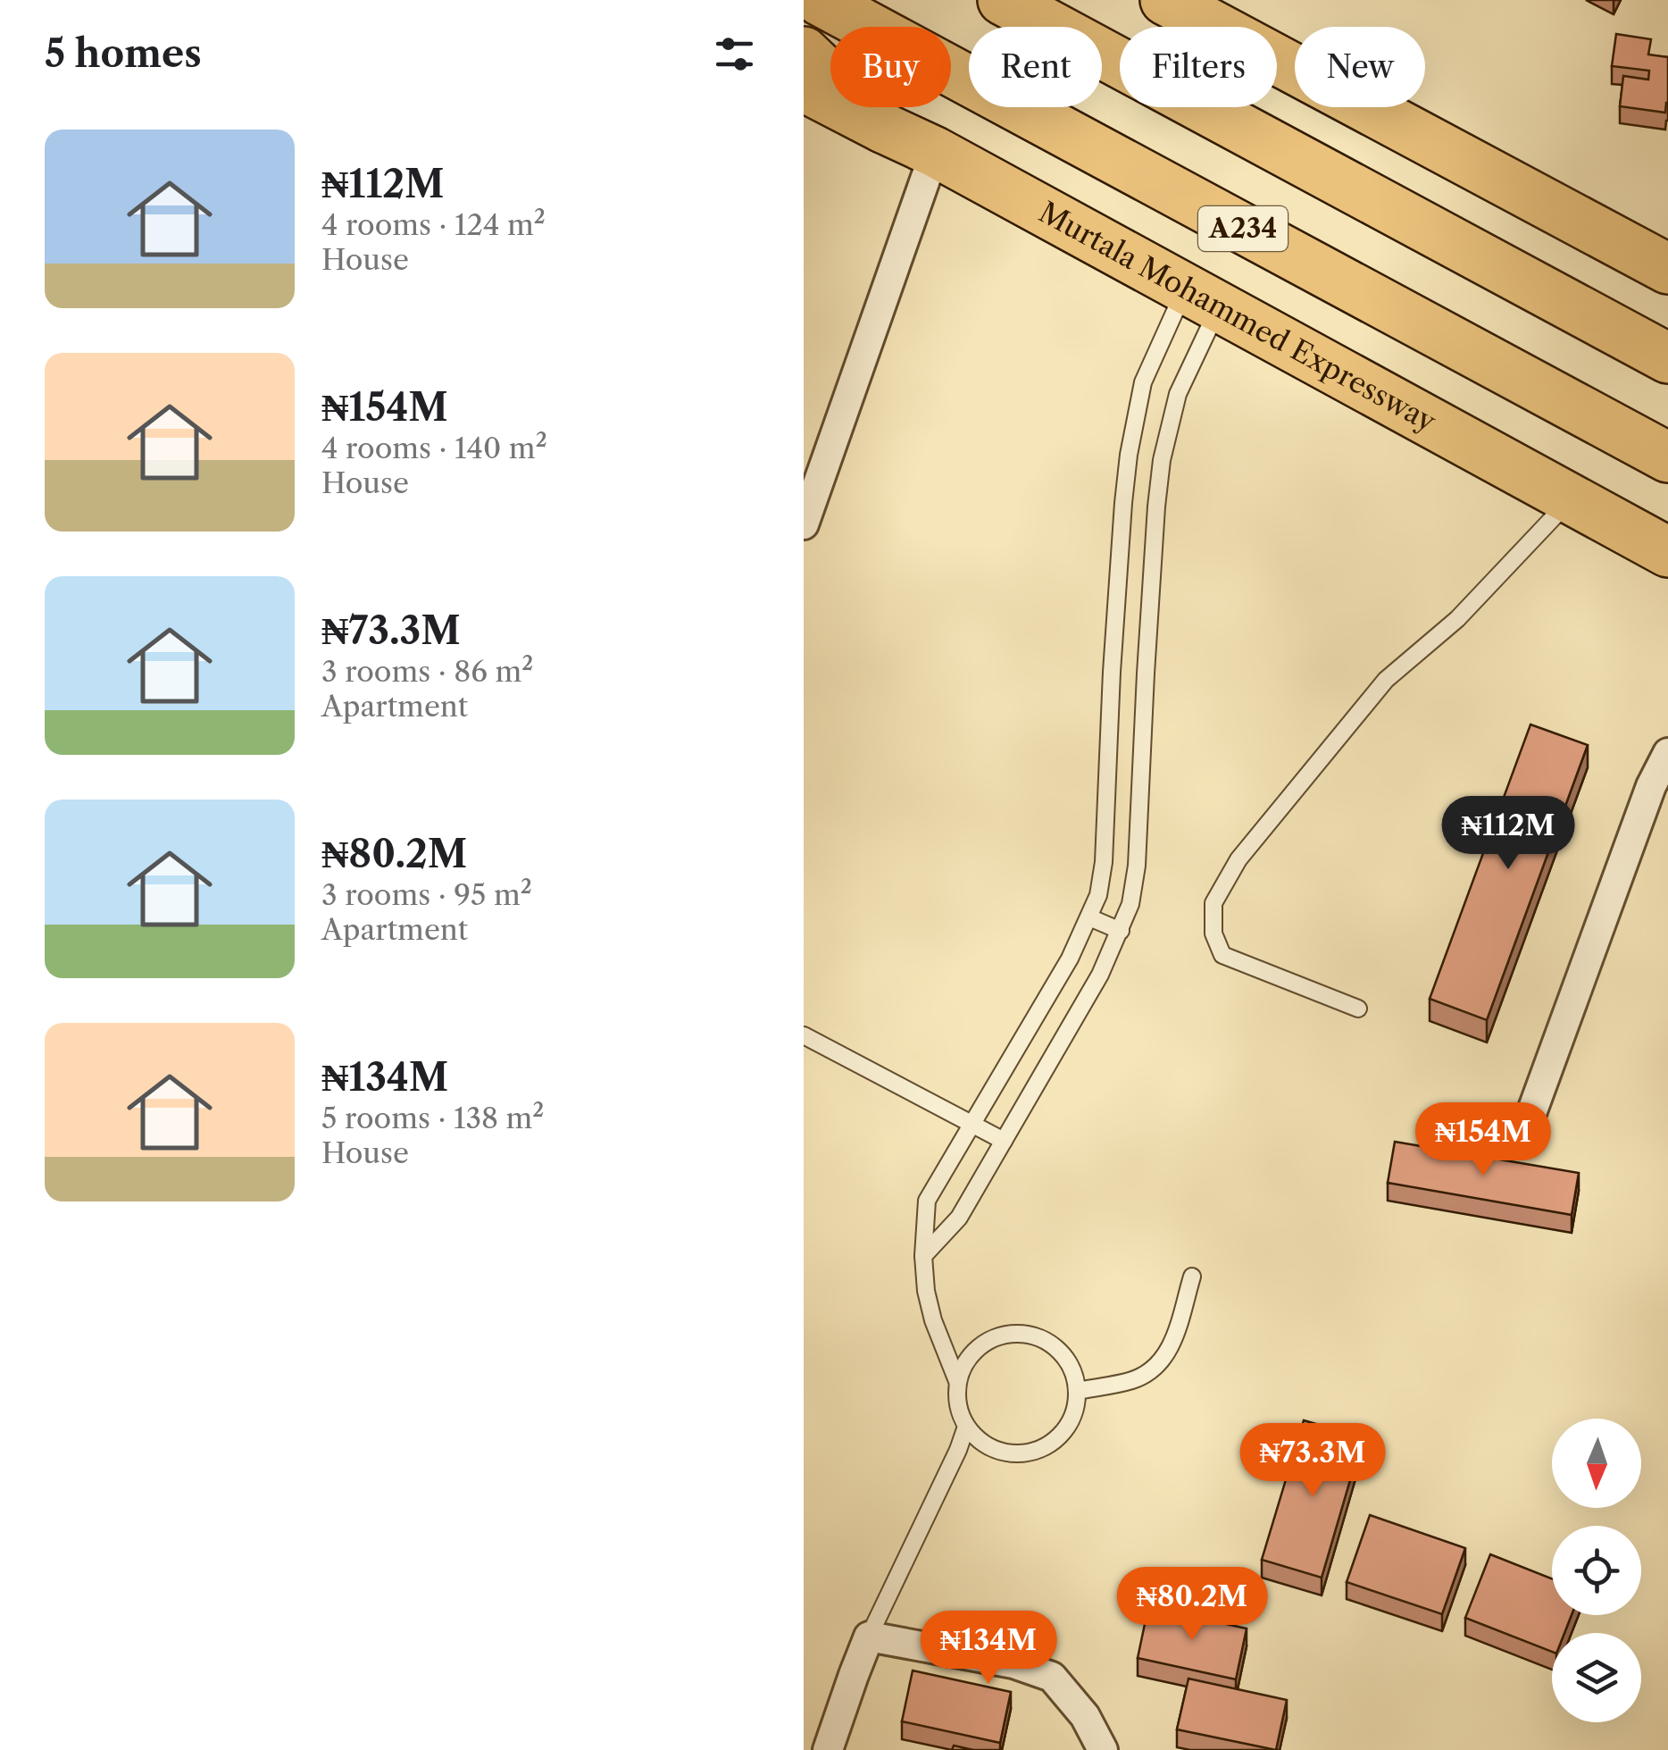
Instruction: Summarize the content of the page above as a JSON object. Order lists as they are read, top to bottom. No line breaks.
{"streets":{"highway":["A234","Murtala Mohammed Expressway"]},"north":"bottom","page":{"heading":"5 homes","chip":["Buy","Rent","Filters","New"],"list":[{"name":"₦112M","note":"4 rooms · 124 m² · House"},{"name":"₦154M","note":"4 rooms · 140 m² · House"},{"name":"₦73.3M","note":"3 rooms · 86 m² · Apartment"},{"name":"₦80.2M","note":"3 rooms · 95 m² · Apartment"},{"name":"₦134M","note":"5 rooms · 138 m² · House"}],"price":["₦112M","₦154M","₦73.3M","₦80.2M","₦134M"]}}
